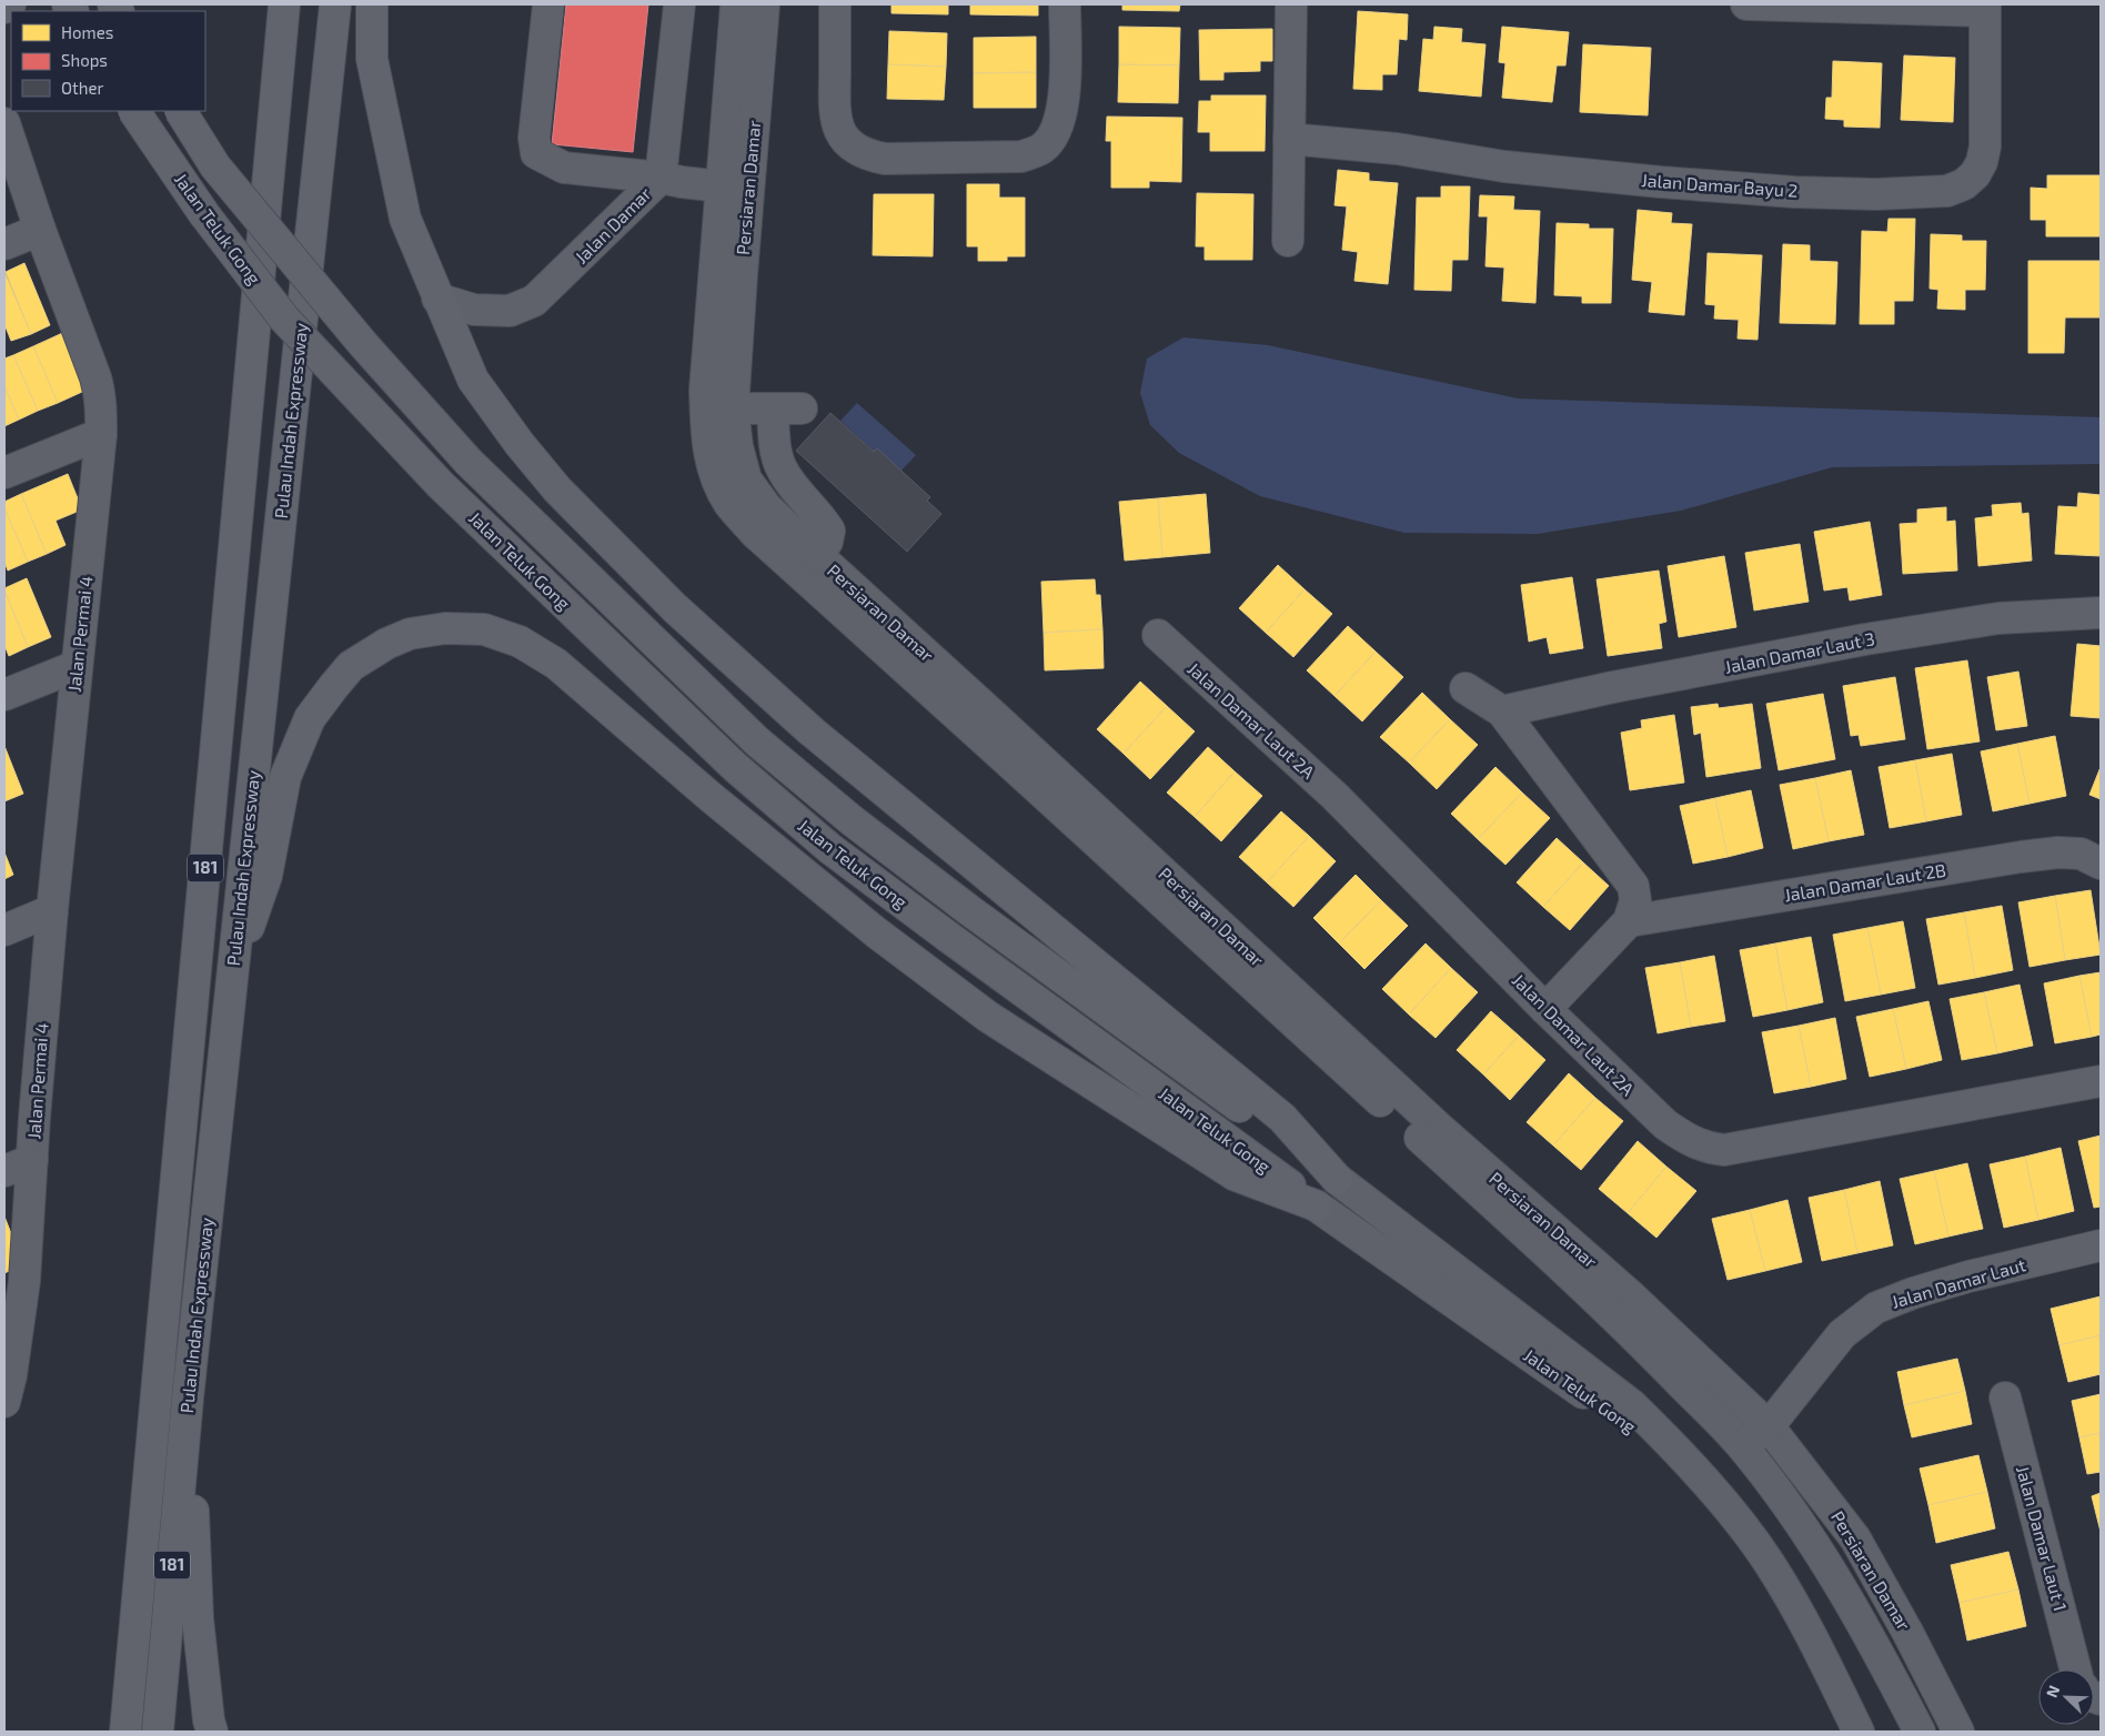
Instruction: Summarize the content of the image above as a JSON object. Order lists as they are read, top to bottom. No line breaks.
{"streets":{"main road":["Jalan Teluk Gong","Pulau Indah Expressway","181"],"street":["Jalan Damar Bayu 2","Persiaran Damar","Jalan Damar","Jalan Permai 4","Jalan Damar Laut 3","Jalan Damar Laut 2A","Jalan Damar Laut 2B","Jalan Damar Laut","Jalan Damar Laut 1"]},"crossings":[["Persiaran Damar","Jalan Damar Laut"]],"legend":["Homes","Shops","Other"],"north":"top left"}
